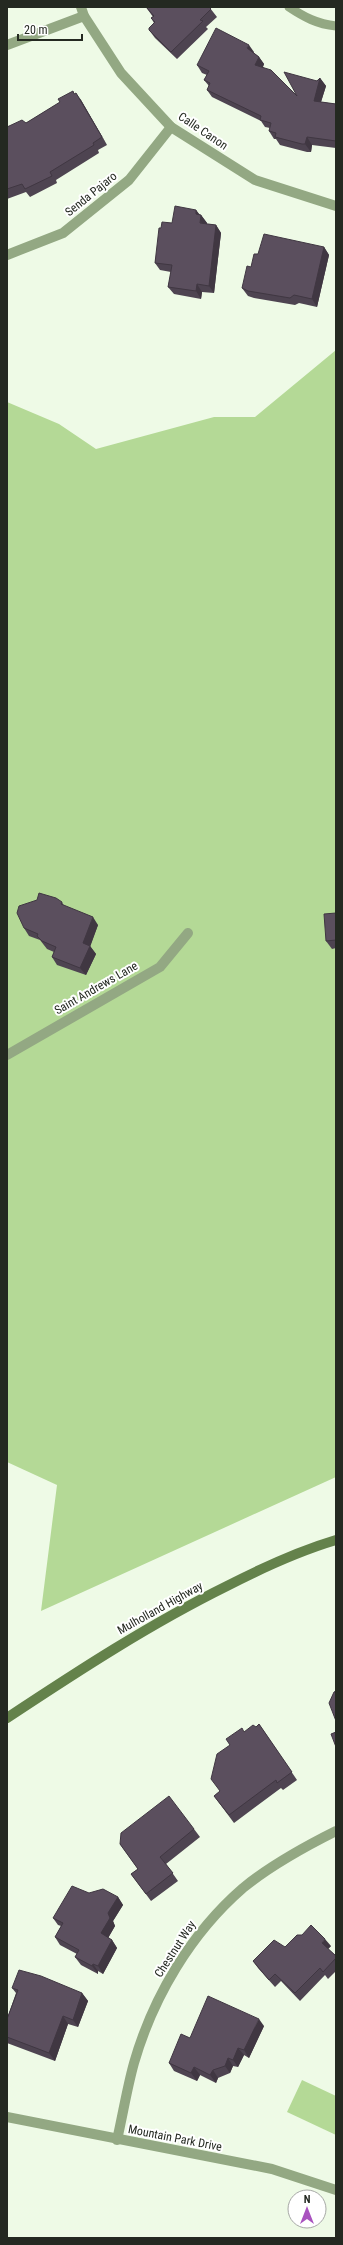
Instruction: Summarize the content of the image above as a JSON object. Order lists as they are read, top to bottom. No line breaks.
{"streets":{"main road":["Mulholland Highway"],"street":["Calle Canon","Senda Pajaro","Saint Andrews Lane","Chestnut Way","Mountain Park Drive"]},"crossings":[["Calle Canon","Senda Pajaro"],["Chestnut Way","Mountain Park Drive"]],"scale_bar":"20 m","north":"top"}
